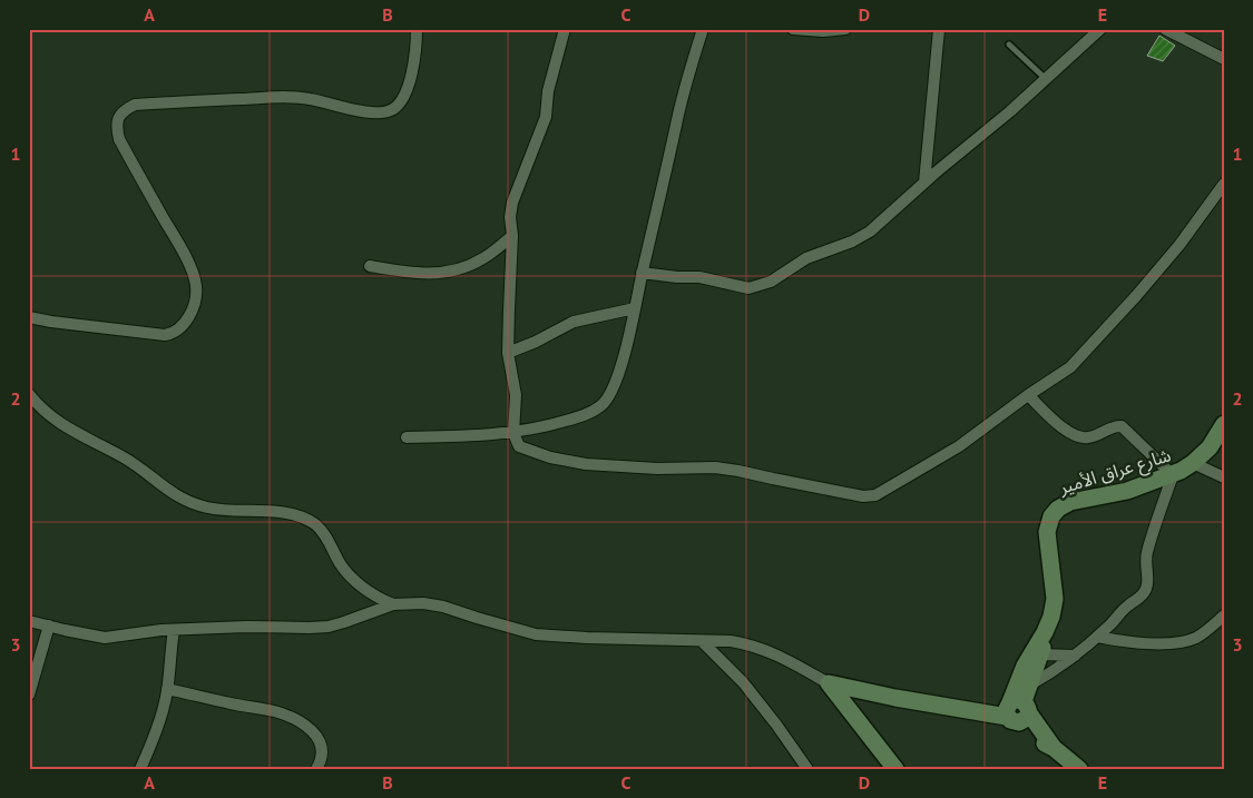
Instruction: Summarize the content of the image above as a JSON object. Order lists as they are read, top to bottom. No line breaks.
{"streets":{"main road":["شارع عراق الأمير"]},"grid":{"columns":["A","B","C","D","E"],"rows":["1","2","3"]}}
